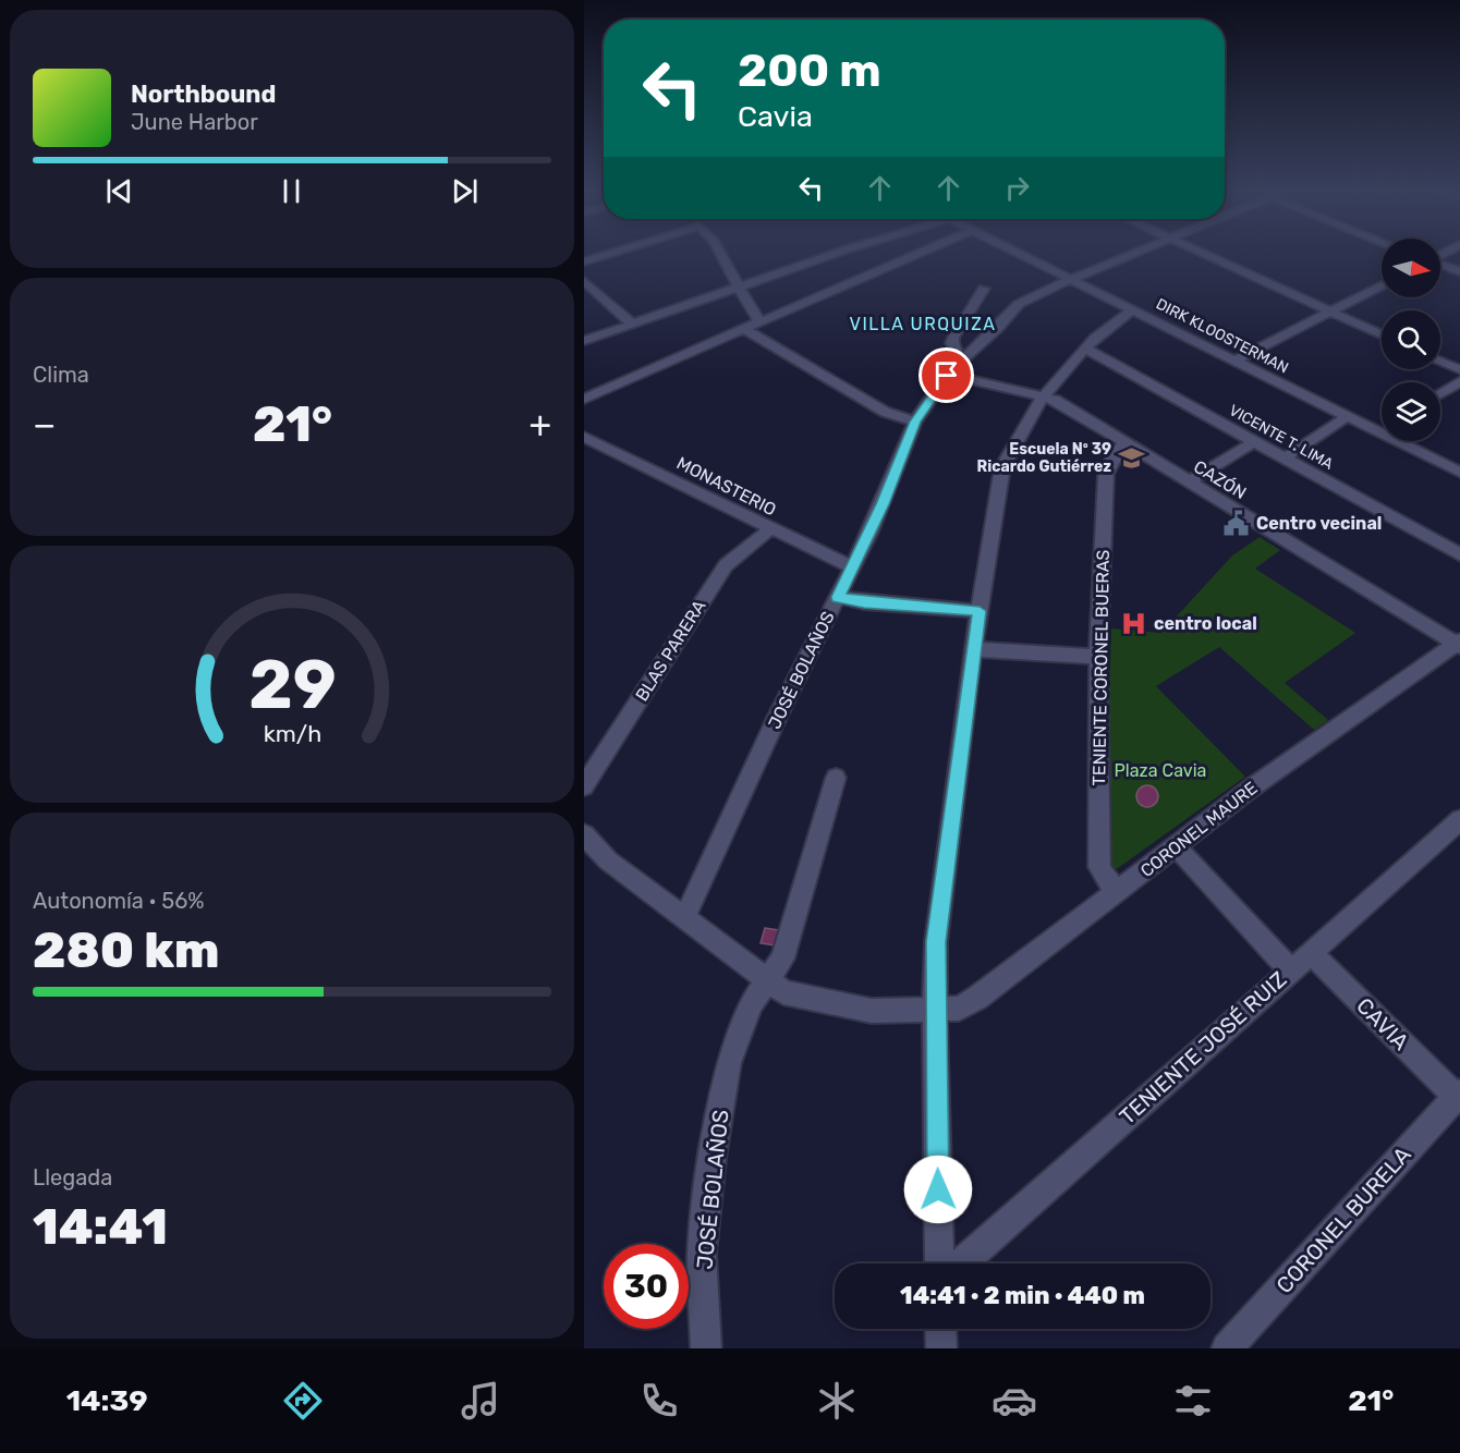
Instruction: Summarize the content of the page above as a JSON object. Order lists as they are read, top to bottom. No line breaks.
{"streets":{"street":["DIRK KLOOSTERMAN","VICENTE T. LIMA","CAZÓN","MONASTERIO","BLAS PARERA","TENIENTE CORONEL BUERAS","JOSÉ BOLAÑOS","CORONEL MAURE","CAVIA","TENIENTE JOSÉ RUIZ","CORONEL BURELA"]},"crossings":[["DIRK KLOOSTERMAN","JOSÉ BOLAÑOS"],["CAZÓN","TENIENTE CORONEL BUERAS"],["CAZÓN","JOSÉ BOLAÑOS"],["CAZÓN","CORONEL MAURE"],["MONASTERIO","BLAS PARERA"],["MONASTERIO","JOSÉ BOLAÑOS"],["TENIENTE CORONEL BUERAS","CORONEL MAURE"],["JOSÉ BOLAÑOS","CORONEL MAURE"],["CAVIA","TENIENTE JOSÉ RUIZ"],["CAVIA","CORONEL BURELA"]],"districts":["VILLA URQUIZA"],"parks":["Plaza Cavia"],"places":{"school or university":["Escuela Nº 39 Ricardo Gutiérrez"],"public building":["Centro vecinal"],"hospital":["centro local"]},"north":"right","page":{"turn":["200 m","Cavia"],"song":["Northbound","June Harbor"],"tile":["Clima",["Autonomía · 56%","280 km"],["Llegada","14:41"]],"heat":["−","21°","+"],"limit":"30","trip":"14:41 · 2 min · 440 m","tabs":["14:39","21°"],"gauge":["29","km/h"]}}
